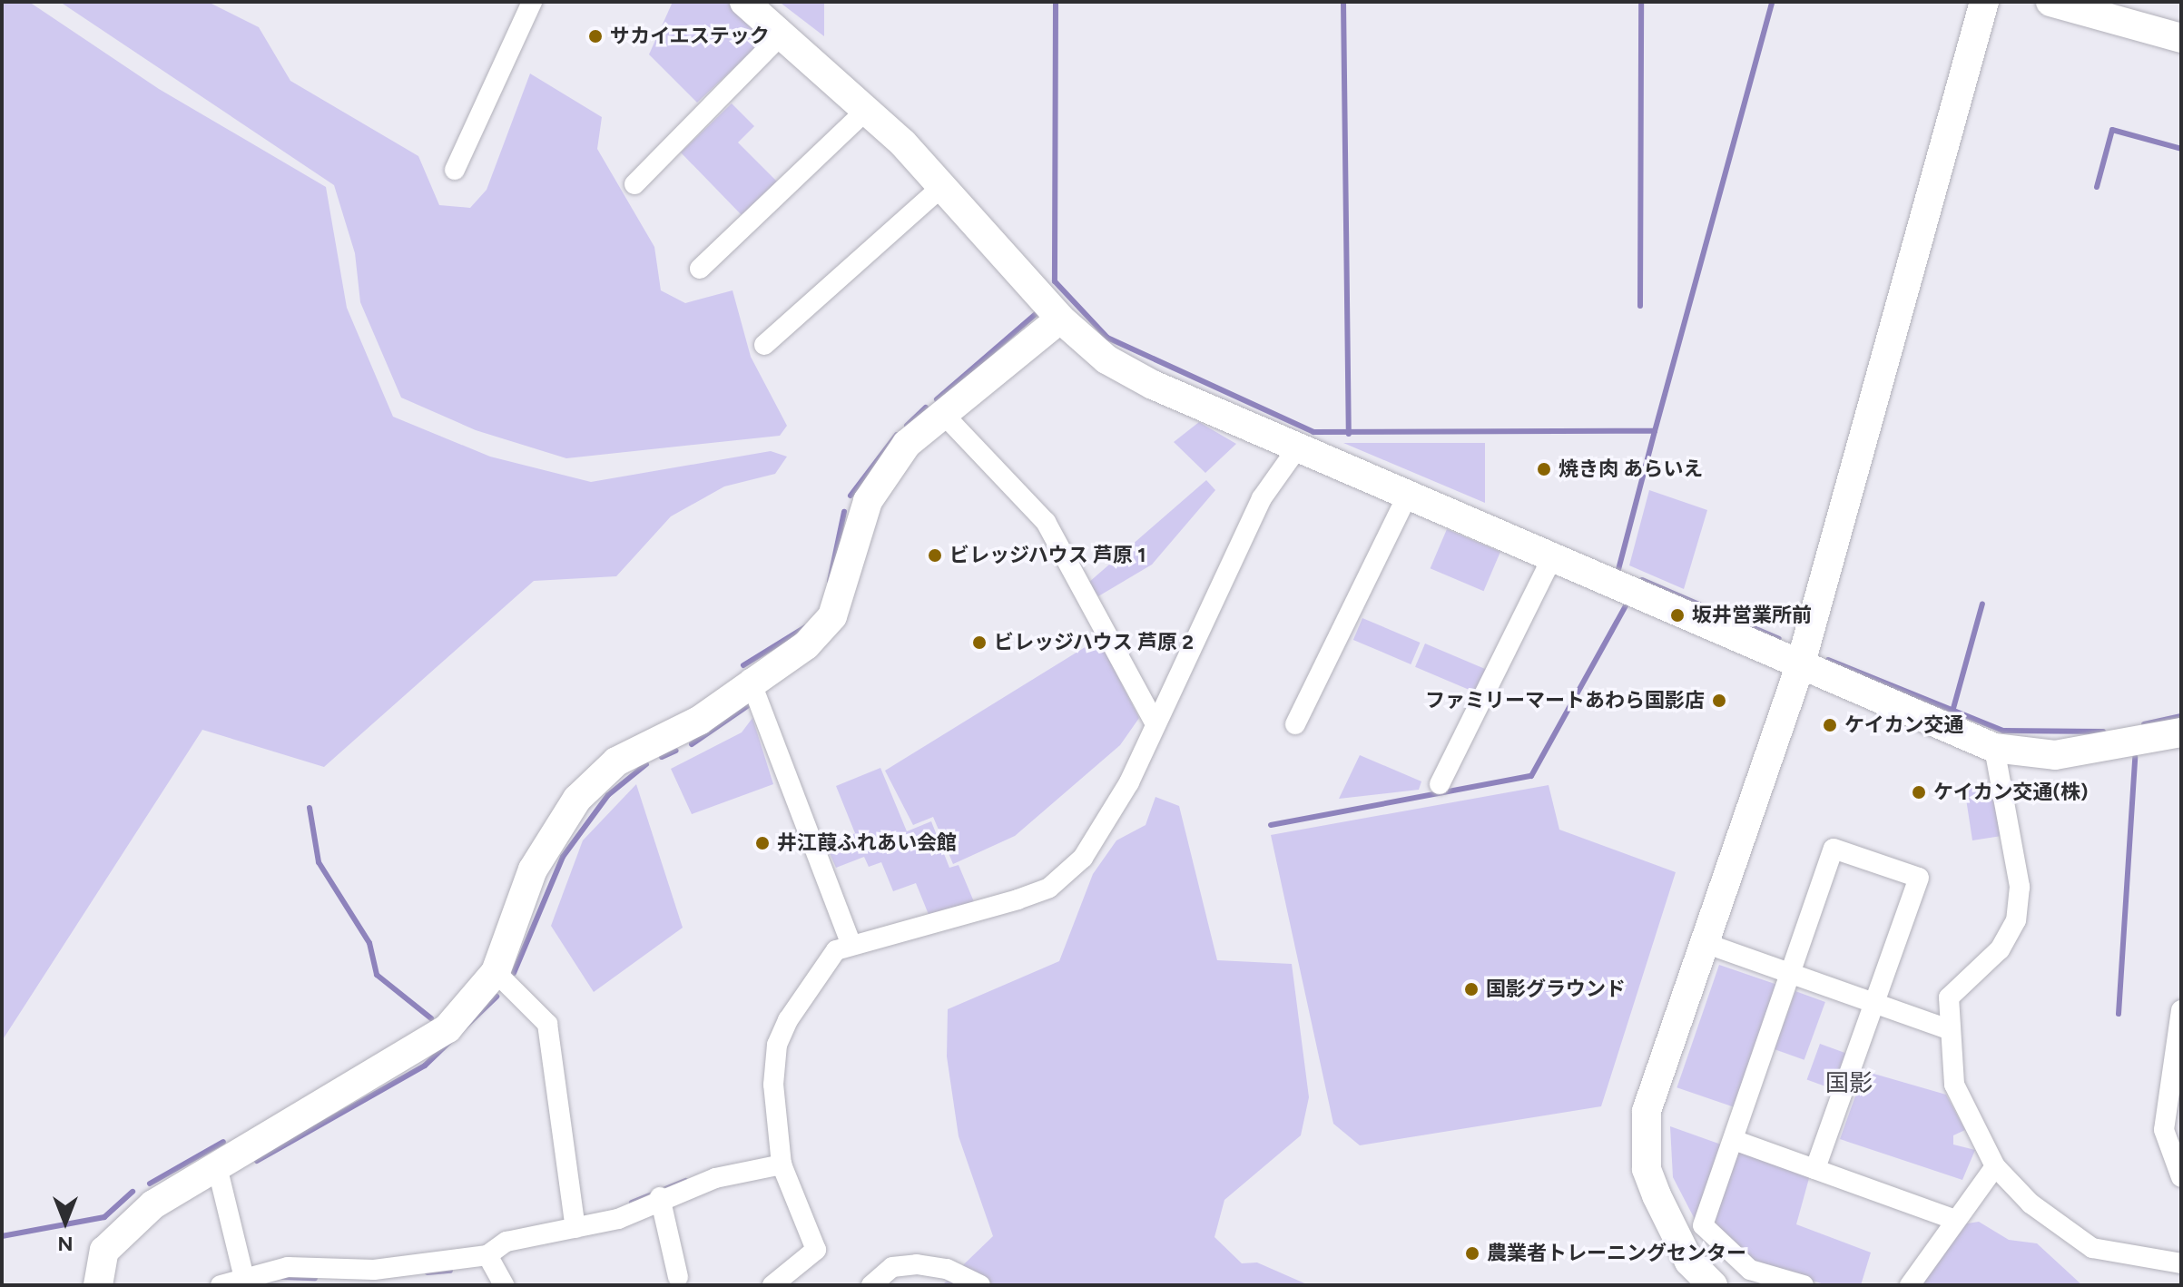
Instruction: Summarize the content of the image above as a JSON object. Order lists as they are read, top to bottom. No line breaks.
{"districts":["国影"],"places":["サカイエステック","焼き肉 あらいえ","ビレッジハウス 芦原 1","坂井営業所前","ビレッジハウス 芦原 2","ファミリーマートあわら国影店","ケイカン交通","ケイカン交通(株)","井江葭ふれあい会館","国影グラウンド","農業者トレーニングセンター"],"north":"bottom"}
